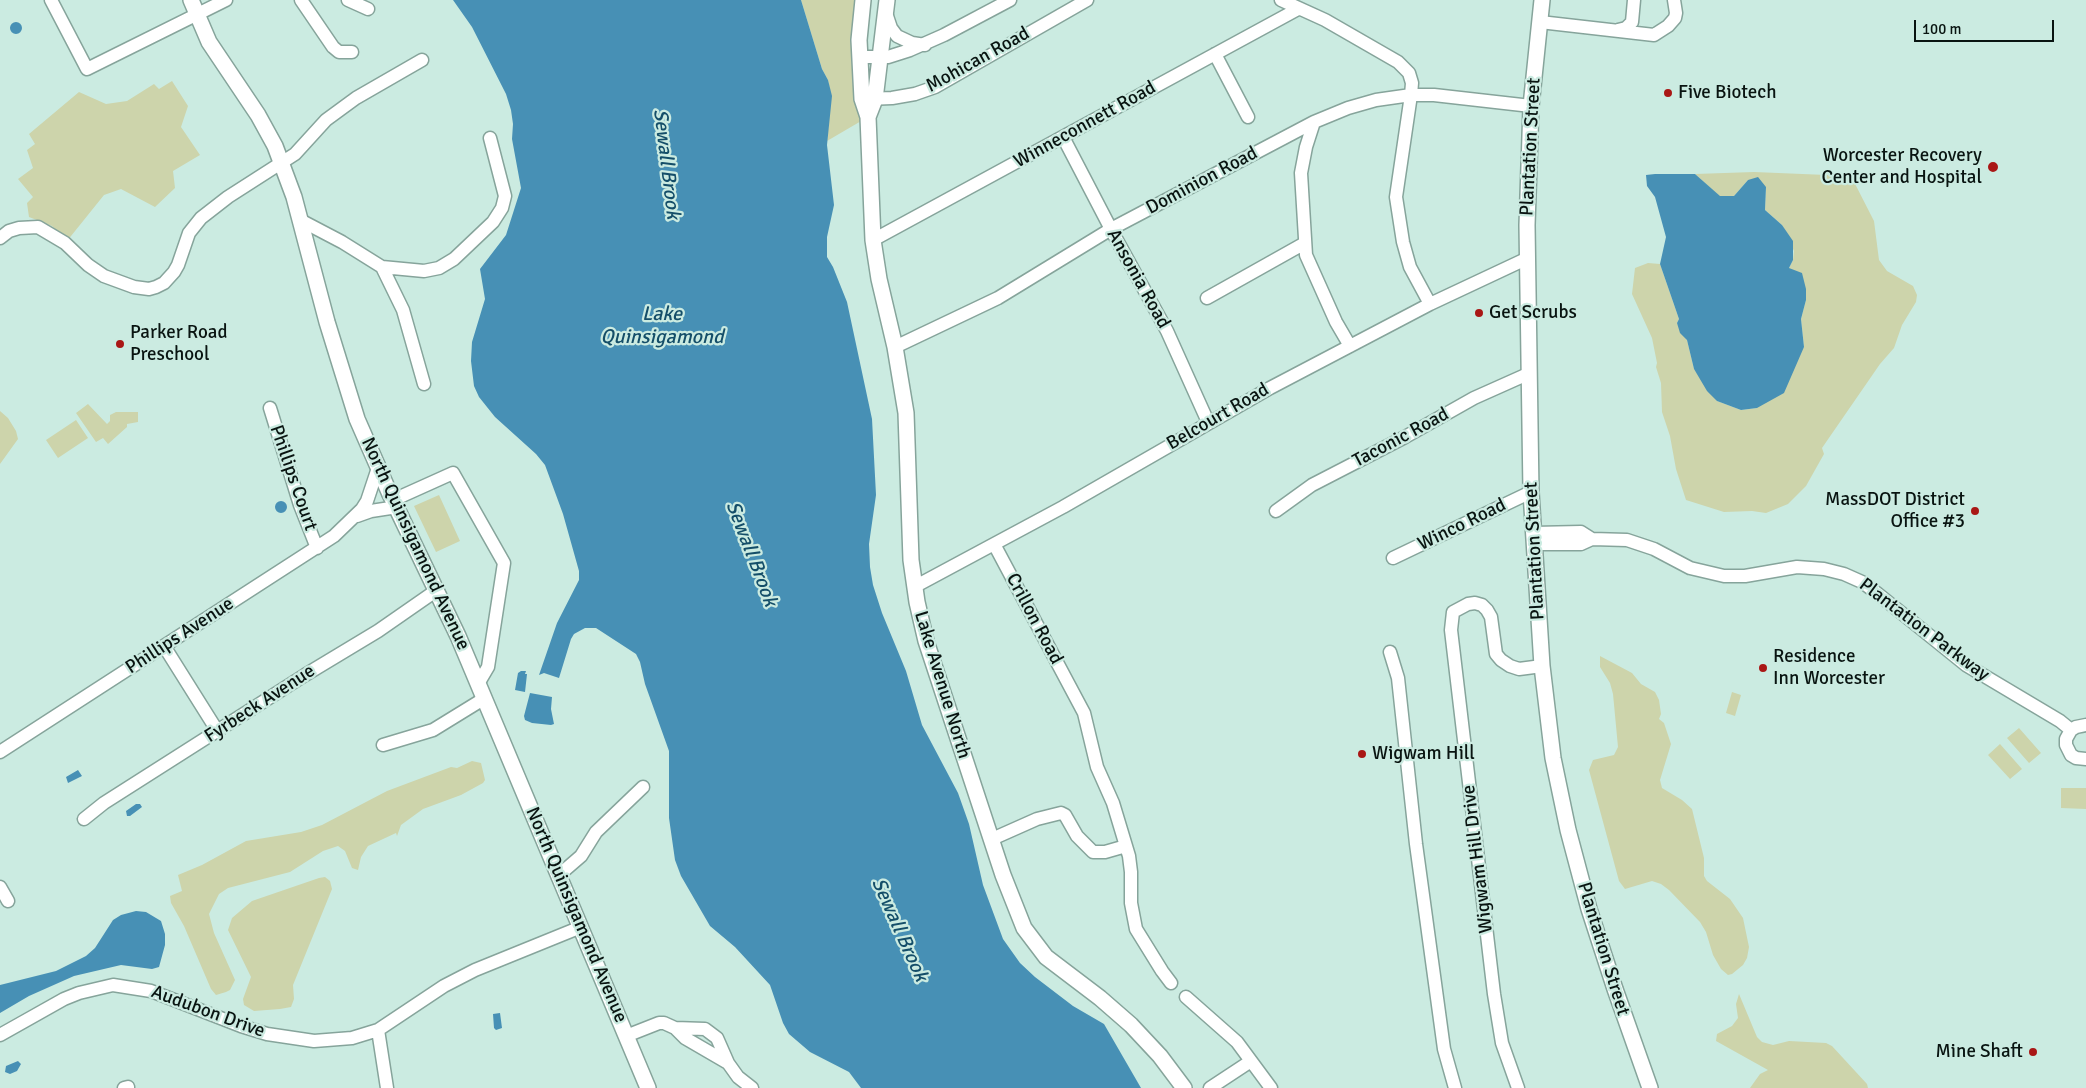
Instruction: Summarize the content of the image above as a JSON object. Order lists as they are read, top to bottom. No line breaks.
{"streets":{"main road":["Plantation Street","North Quinsigamond Avenue","Lake Avenue North"],"street":["Mohican Road","Winneconnett Road","Dominion Road","Ansonia Road","Belcourt Road","Taconic Road","Phillips Court","Winco Road","Crillon Road","Plantation Parkway","Phillips Avenue","Fyrbeck Avenue","Wigwam Hill Drive","Audubon Drive"]},"crossings":[["Mohican Road","Lake Avenue North"],["Winneconnett Road","Ansonia Road"],["Winneconnett Road","Lake Avenue North"],["Plantation Street","Dominion Road"],["Plantation Street","Belcourt Road"],["Plantation Street","Taconic Road"],["Plantation Street","Winco Road"],["Plantation Street","Plantation Parkway"],["Plantation Street","Wigwam Hill Drive"],["Dominion Road","Ansonia Road"],["Dominion Road","Lake Avenue North"],["Ansonia Road","Belcourt Road"],["Belcourt Road","Crillon Road"],["Belcourt Road","Lake Avenue North"],["Phillips Court","Phillips Avenue"],["North Quinsigamond Avenue","Phillips Avenue"],["North Quinsigamond Avenue","Fyrbeck Avenue"],["North Quinsigamond Avenue","Audubon Drive"]],"water":["Sewall Brook","Lake Quinsigamond"],"places":["Five Biotech","Worcester Recovery Center and Hospital","Get Scrubs","Parker Road Preschool","MassDOT District Office #3","Residence Inn Worcester","Wigwam Hill","Mine Shaft"],"scale_bar":"100 m"}
